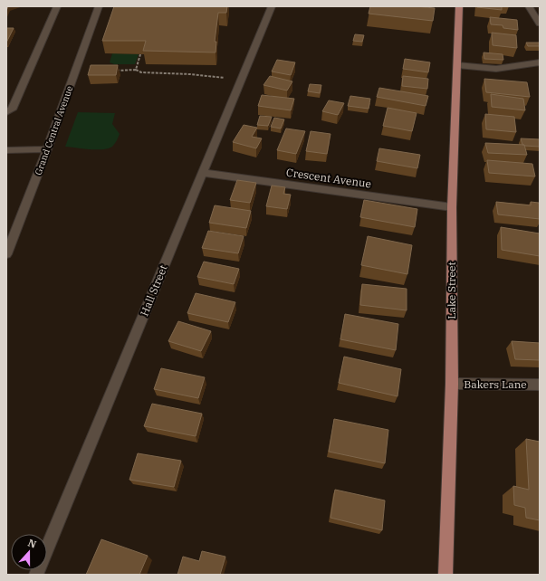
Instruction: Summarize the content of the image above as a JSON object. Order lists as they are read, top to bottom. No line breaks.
{"streets":{"main road":["Lake Street"],"street":["Grand Central Avenue","Crescent Avenue","Hall Street","Bakers Lane"]},"crossings":[["Crescent Avenue","Hall Street"],["Crescent Avenue","Lake Street"],["Lake Street","Bakers Lane"]],"north":"top"}
